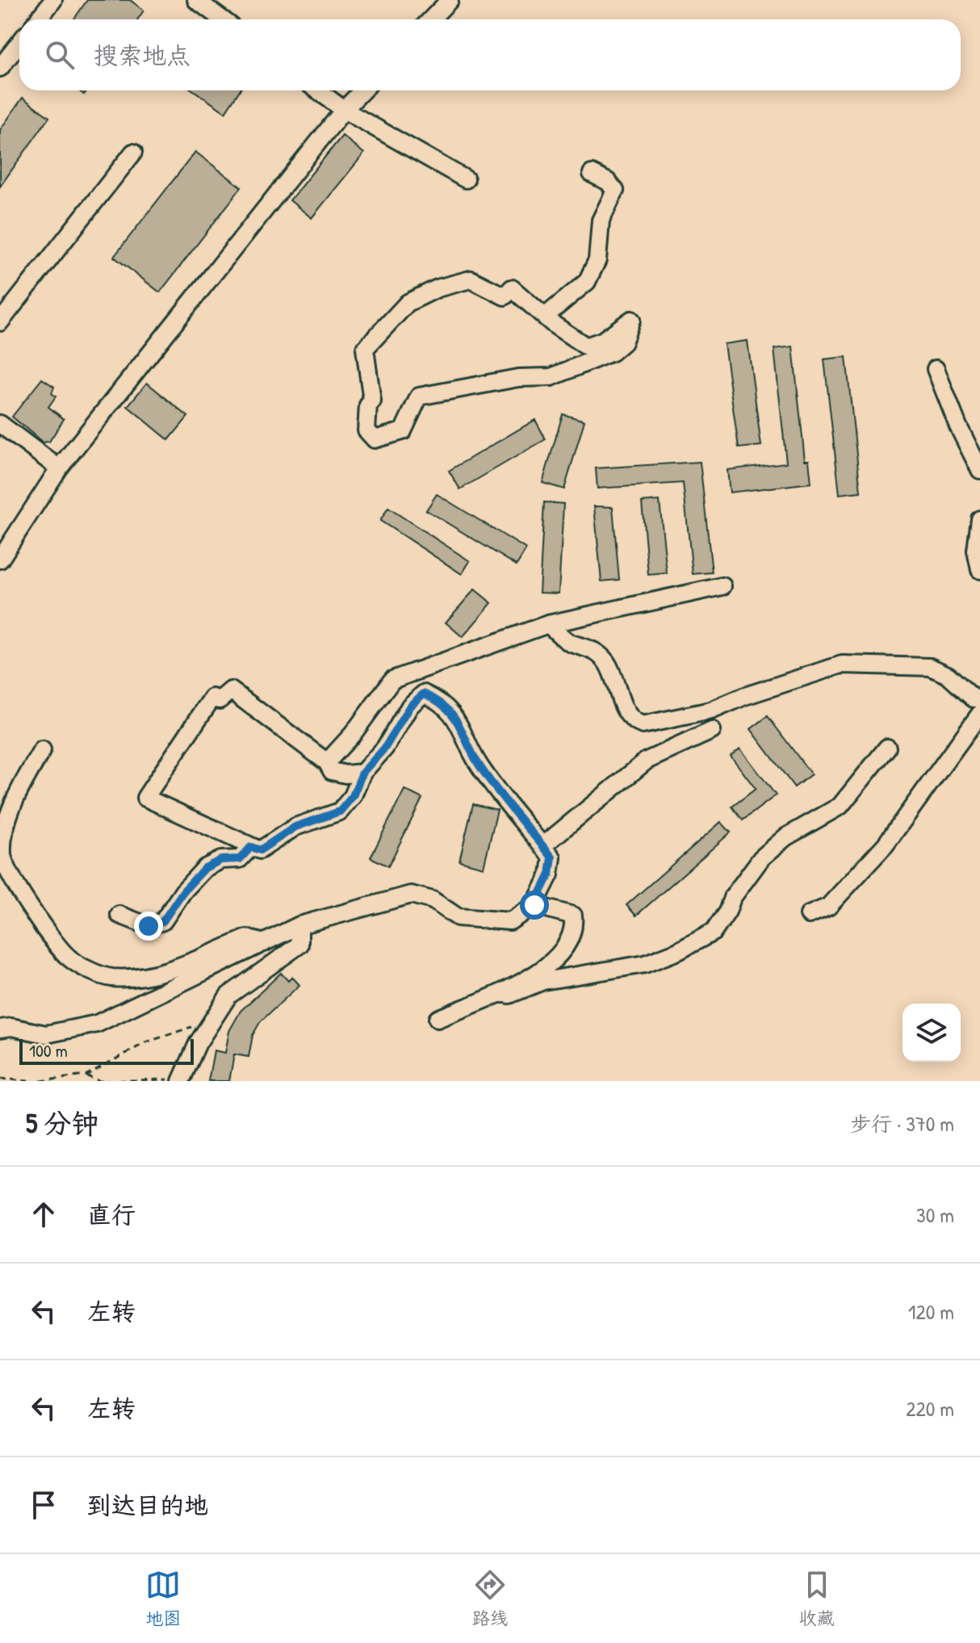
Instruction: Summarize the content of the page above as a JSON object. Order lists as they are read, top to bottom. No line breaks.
{"scale_bar":"100 m","page":{"search":"搜索地点","scale":"100 m","heading":["5 分钟","步行 · 370 m"],"list":[["直行","30 m"],["左转","120 m"],["左转","220 m"],"到达目的地"],"nav":["地图","路线","收藏"]}}
